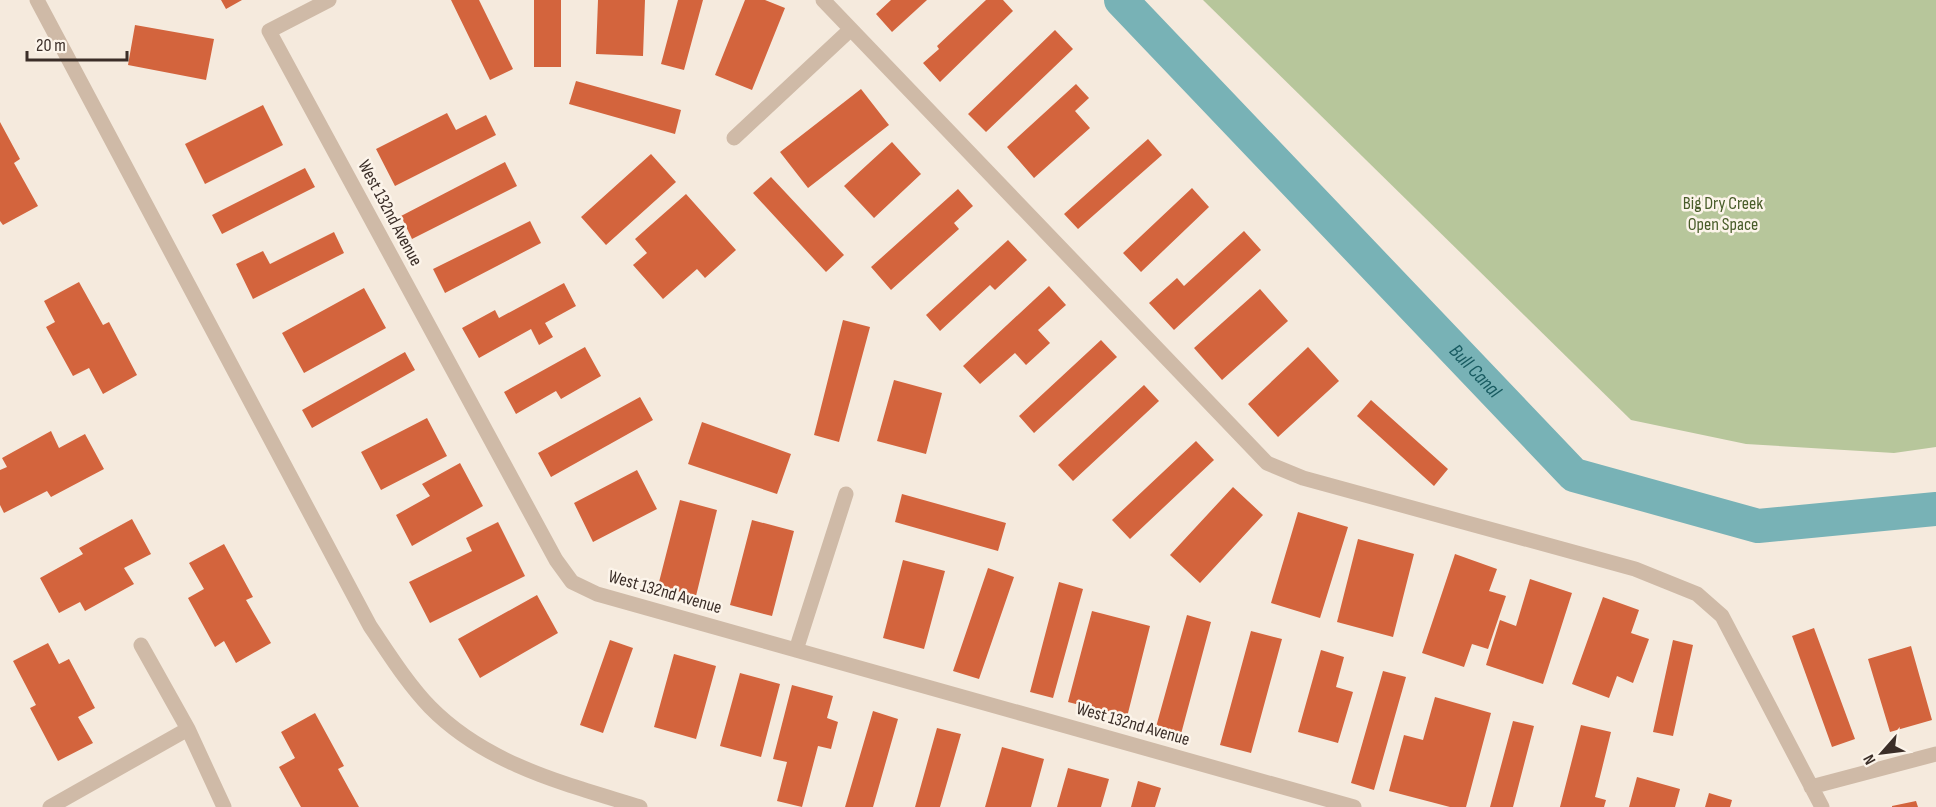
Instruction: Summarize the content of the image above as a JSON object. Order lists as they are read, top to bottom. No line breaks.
{"streets":{"street":["West 132nd Avenue"]},"water":["Bull Canal"],"parks":["Big Dry Creek Open Space"],"scale_bar":"20 m","north":"bottom left"}
